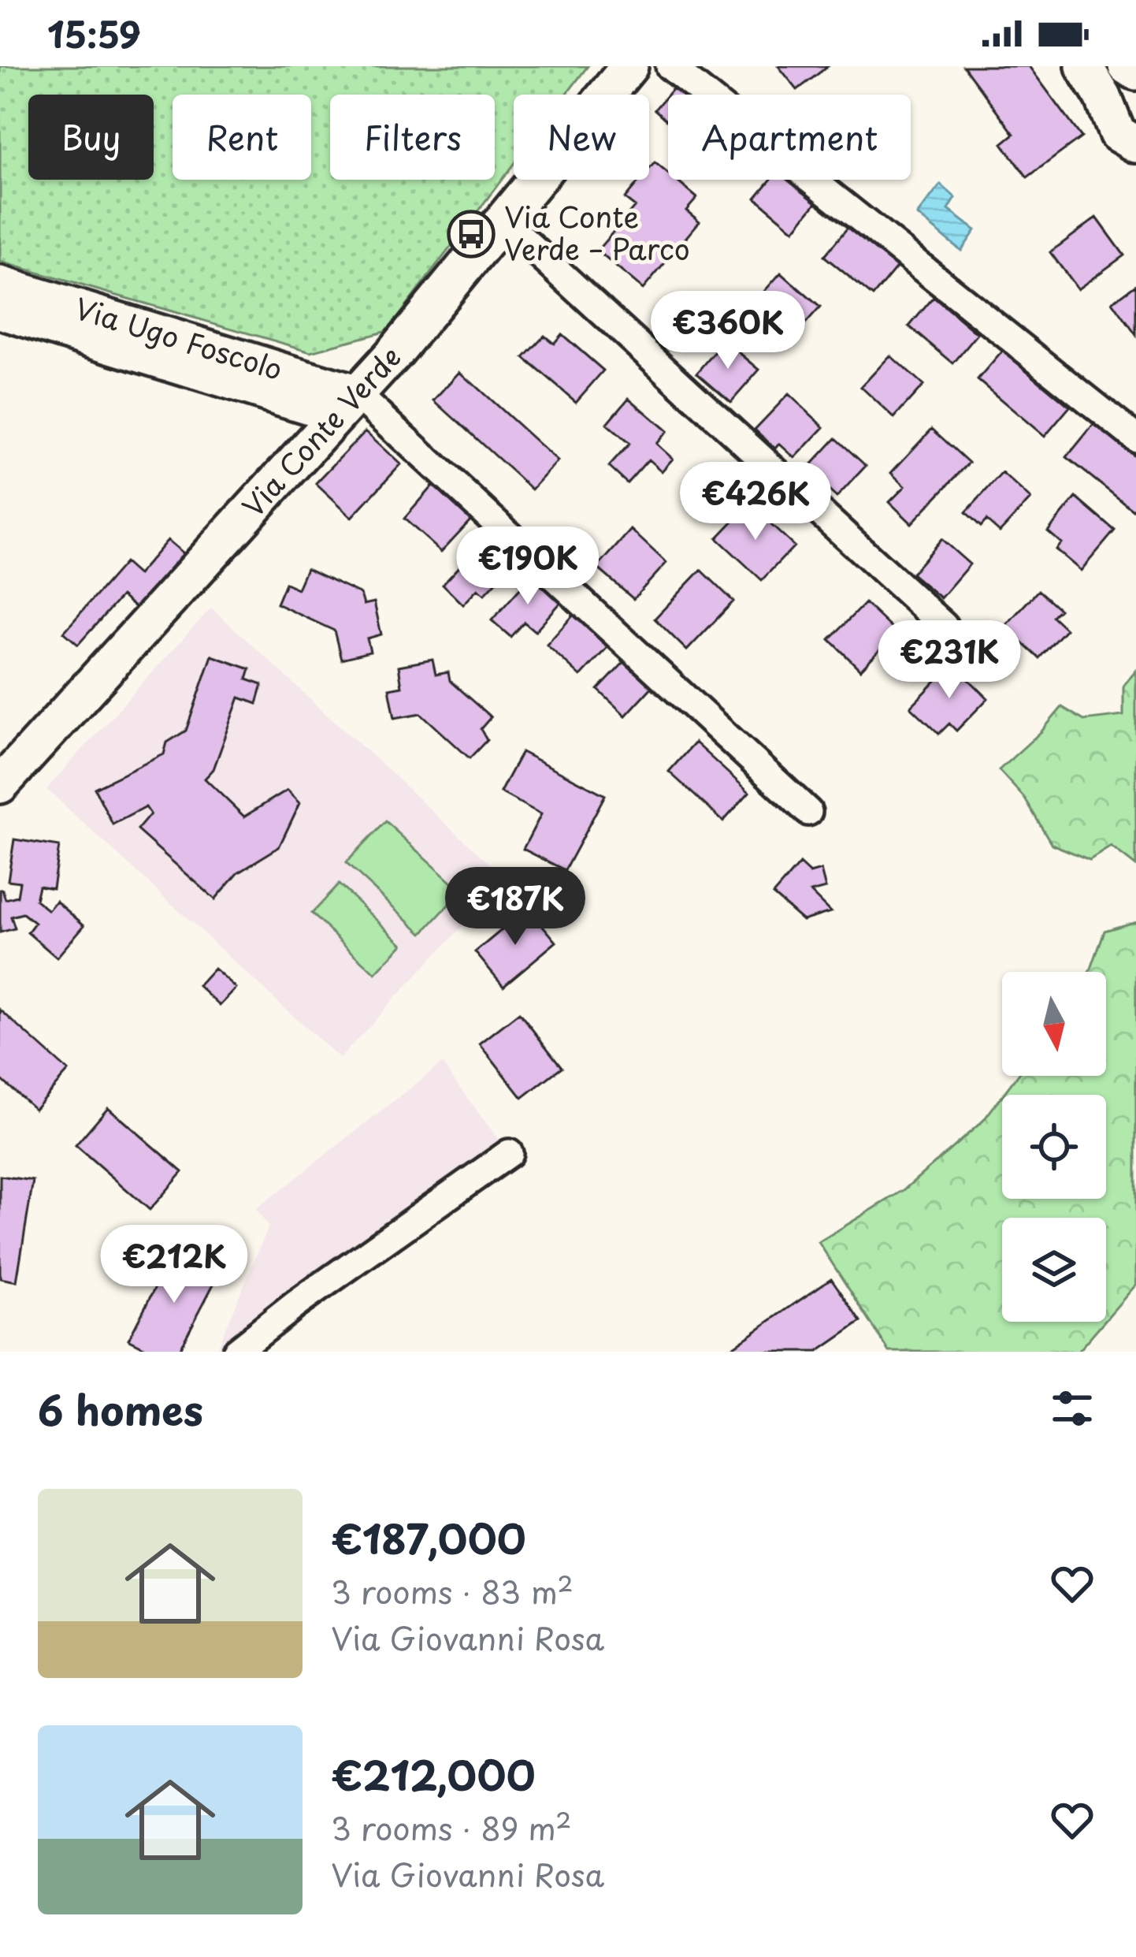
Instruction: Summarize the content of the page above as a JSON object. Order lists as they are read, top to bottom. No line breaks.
{"streets":{"street":["Via Ugo Foscolo","Via Conte Verde"]},"crossings":[["Via Ugo Foscolo","Via Conte Verde"]],"places":{"bus stop":["Via Conte Verde – Parco"]},"north":"bottom","page":{"status":"15:59","chip":["Buy","Rent","Filters","New","Apartment"],"price":["€360K","€426K","€190K","€231K","€187K","€212K"],"heading":"6 homes","list":[{"name":"€187,000","note":"3 rooms · 83 m² · Via Giovanni Rosa"},{"name":"€212,000","note":"3 rooms · 89 m² · Via Giovanni Rosa"}]}}
